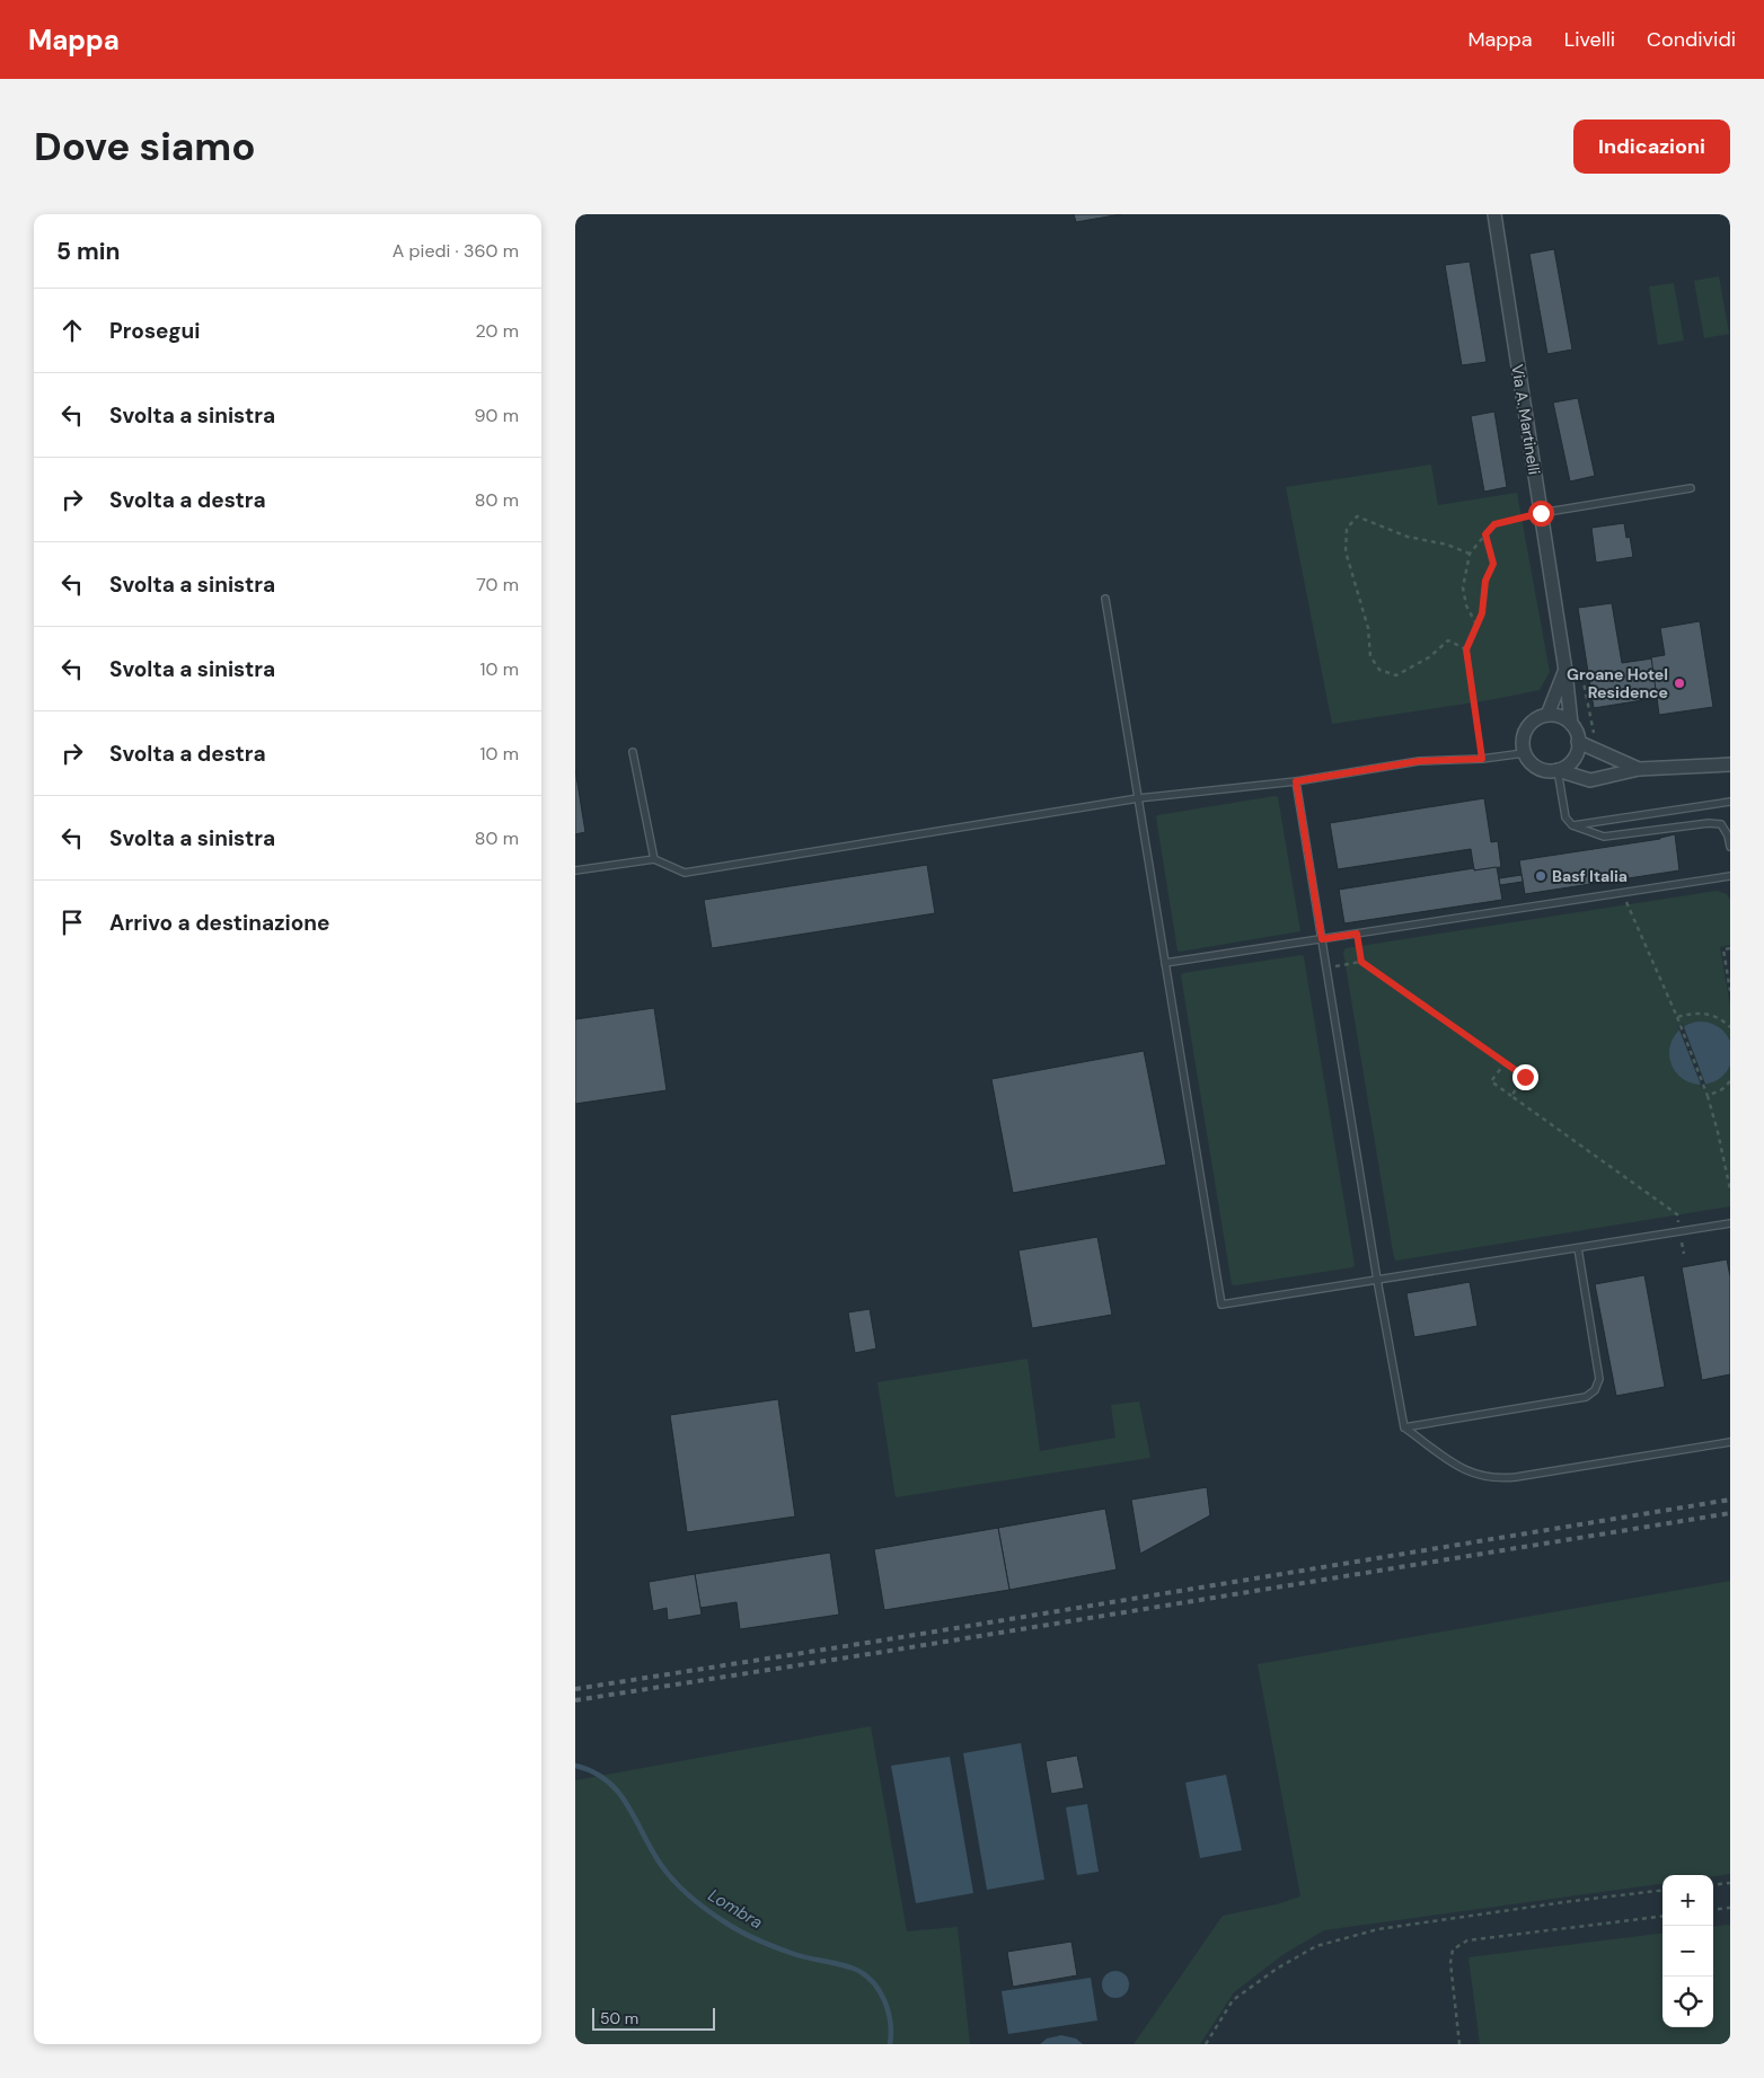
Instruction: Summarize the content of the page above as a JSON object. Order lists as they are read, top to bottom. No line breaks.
{"streets":{"street":["Via A. Martinelli"]},"water":["Lombra"],"places":["Groane Hotel Residence","Basf Italia"],"scale_bar":"50 m","page":{"header":"Mappa","nav":["Mappa","Livelli","Condividi"],"buttons":"Indicazioni","title":"Dove siamo","heading":["5 min","A piedi · 360 m"],"list":[["Prosegui","20 m"],["Svolta a sinistra","90 m"],["Svolta a destra","80 m"],["Svolta a sinistra","70 m"],["Svolta a sinistra","10 m"],["Svolta a destra","10 m"],["Svolta a sinistra","80 m"],"Arrivo a destinazione"],"map_buttons":["+","−"],"scale":"50 m"}}
